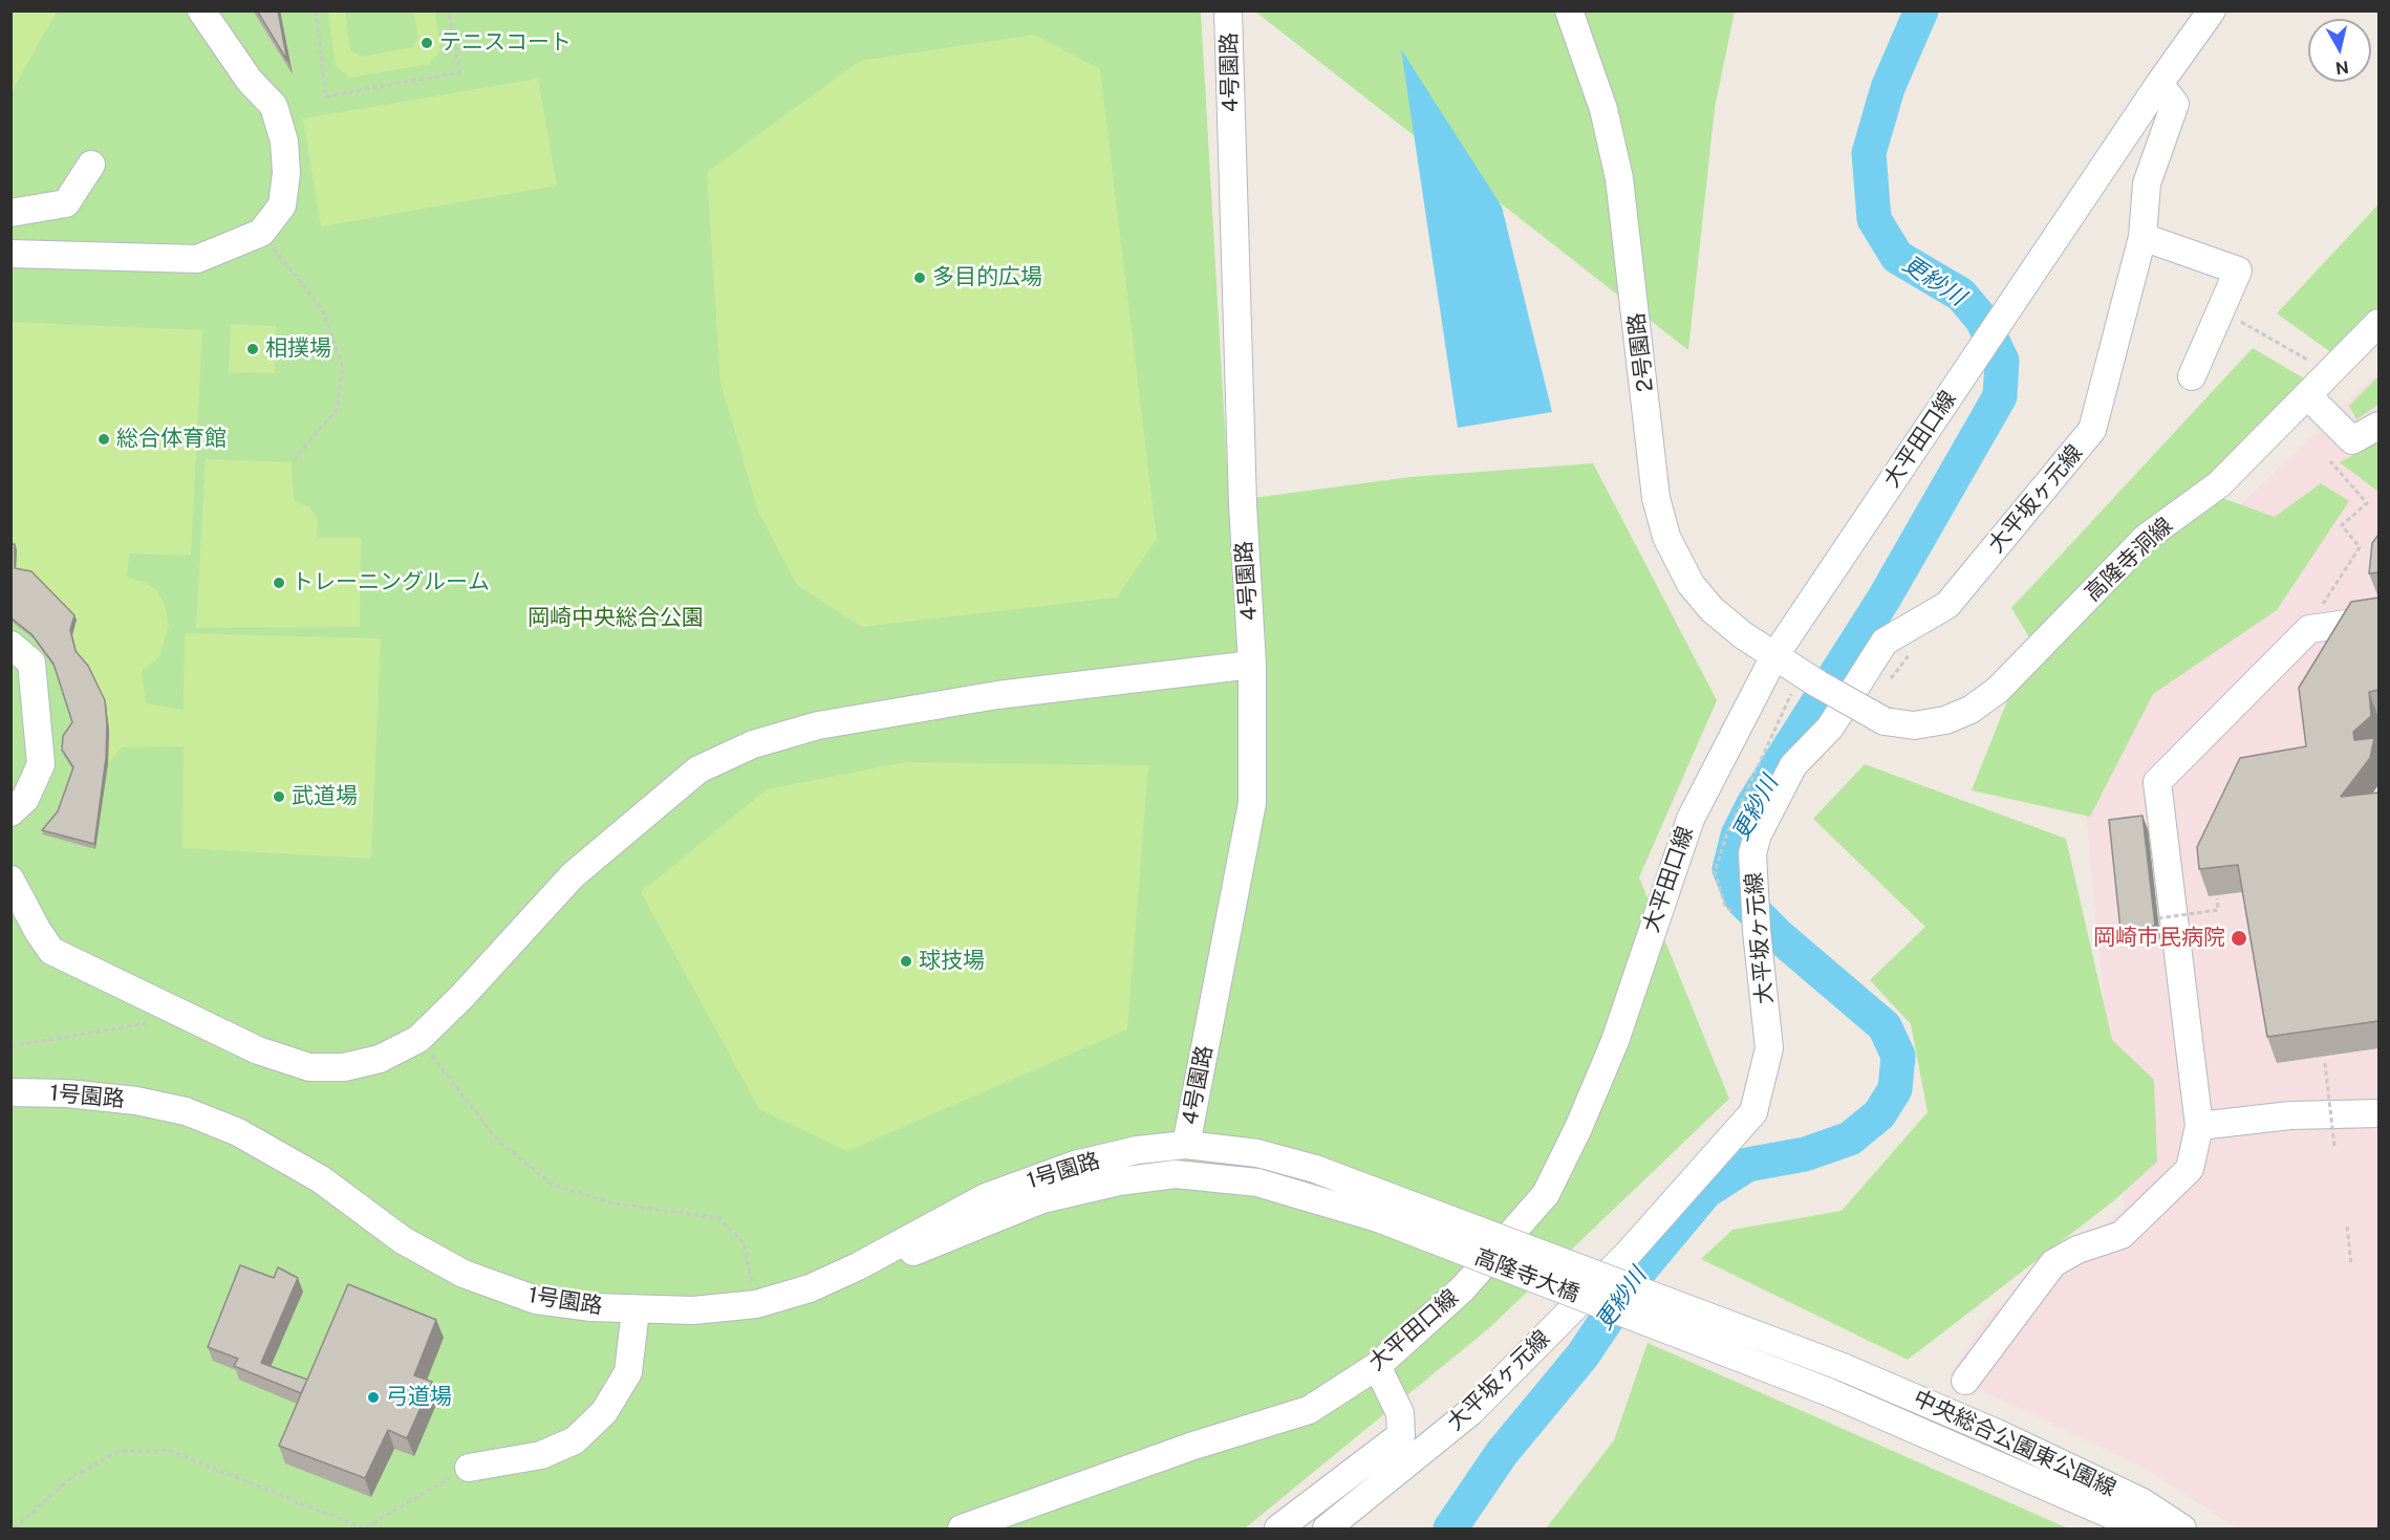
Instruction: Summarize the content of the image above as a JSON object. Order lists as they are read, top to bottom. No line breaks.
{"streets":{"street":["4号園路","2号園路","大平田口線","大平坂ヶ元線","高隆寺洞線","1号園路","高隆寺大橋","中央総合公園東公園線"]},"crossings":[["4号園路","1号園路"],["2号園路","大平田口線"],["2号園路","高隆寺洞線"],["大平田口線","大平坂ヶ元線"],["1号園路","高隆寺大橋"],["高隆寺大橋","中央総合公園東公園線"]],"water":["更紗川"],"parks":["岡崎中央総合公園"],"places":["テニスコート","多目的広場","相撲場","総合体育館","トレーニングルーム","武道場","岡崎市民病院","球技場","弓道場"],"north":"bottom"}
